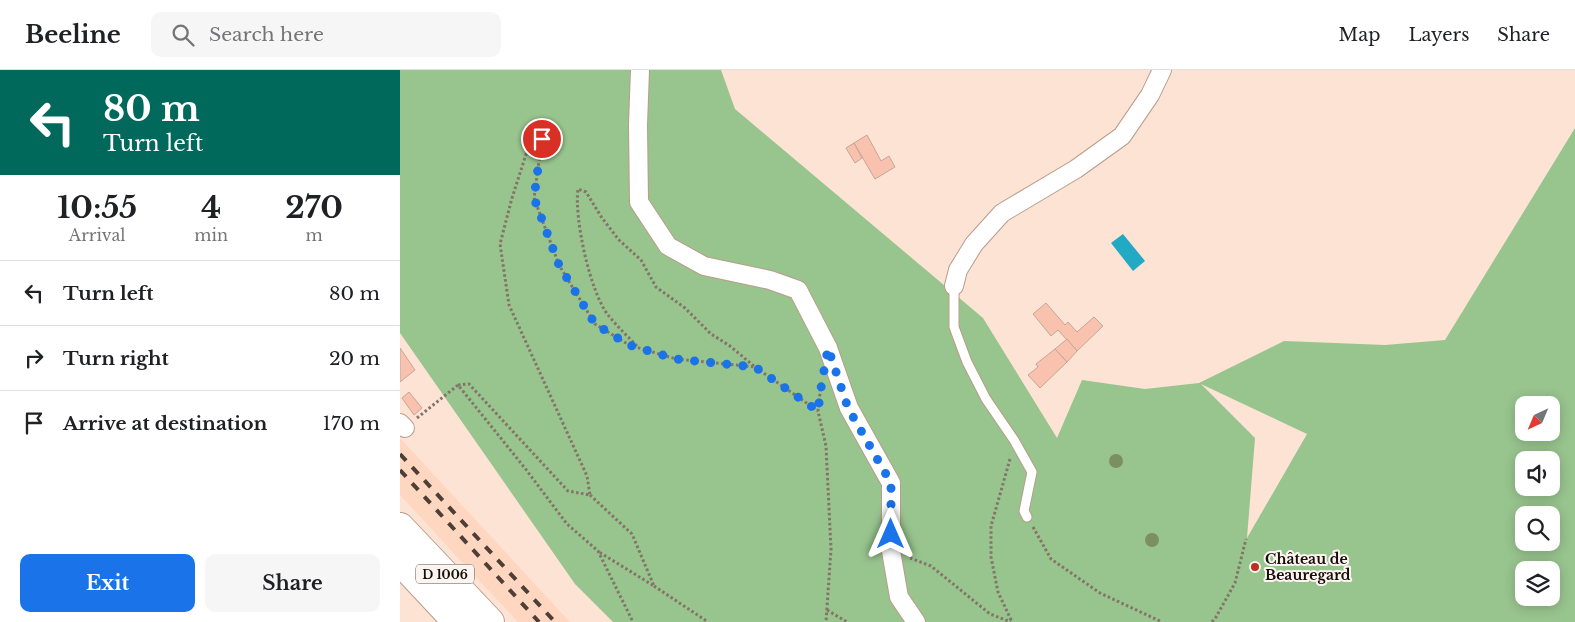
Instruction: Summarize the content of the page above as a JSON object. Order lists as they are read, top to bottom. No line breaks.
{"streets":{"main road":["D 1006"]},"places":["Château de Beauregard"],"north":"bottom left","page":{"header":"Beeline","search":"Search here","nav":["Map","Layers","Share"],"turn":["80 m","Turn left"],"eta":["10:55","Arrival","4","min","270","m"],"list":[{"name":"Turn left","value":"80 m"},{"name":"Turn right","value":"20 m"},{"name":"Arrive at destination","value":"170 m"}],"buttons":["Exit","Share"]}}
